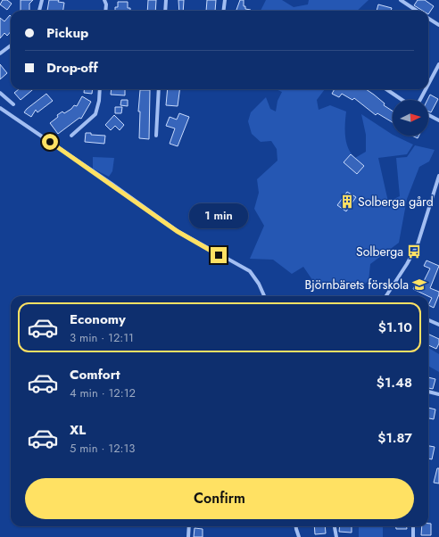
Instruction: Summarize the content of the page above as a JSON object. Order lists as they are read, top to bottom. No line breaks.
{"places":{"building":["Solberga gård"],"bus stop":["Solberga"],"school or university":["Björnbärets förskola"]},"north":"right","page":{"banner":["Pickup","Drop-off"],"bubble":"1 min","list":[{"name":"Economy","note":"3 min · 12:11","value":"$1.10"},{"name":"Comfort","note":"4 min · 12:12","value":"$1.48"},{"name":"XL","note":"5 min · 12:13","value":"$1.87"}],"buttons":"Confirm"}}
